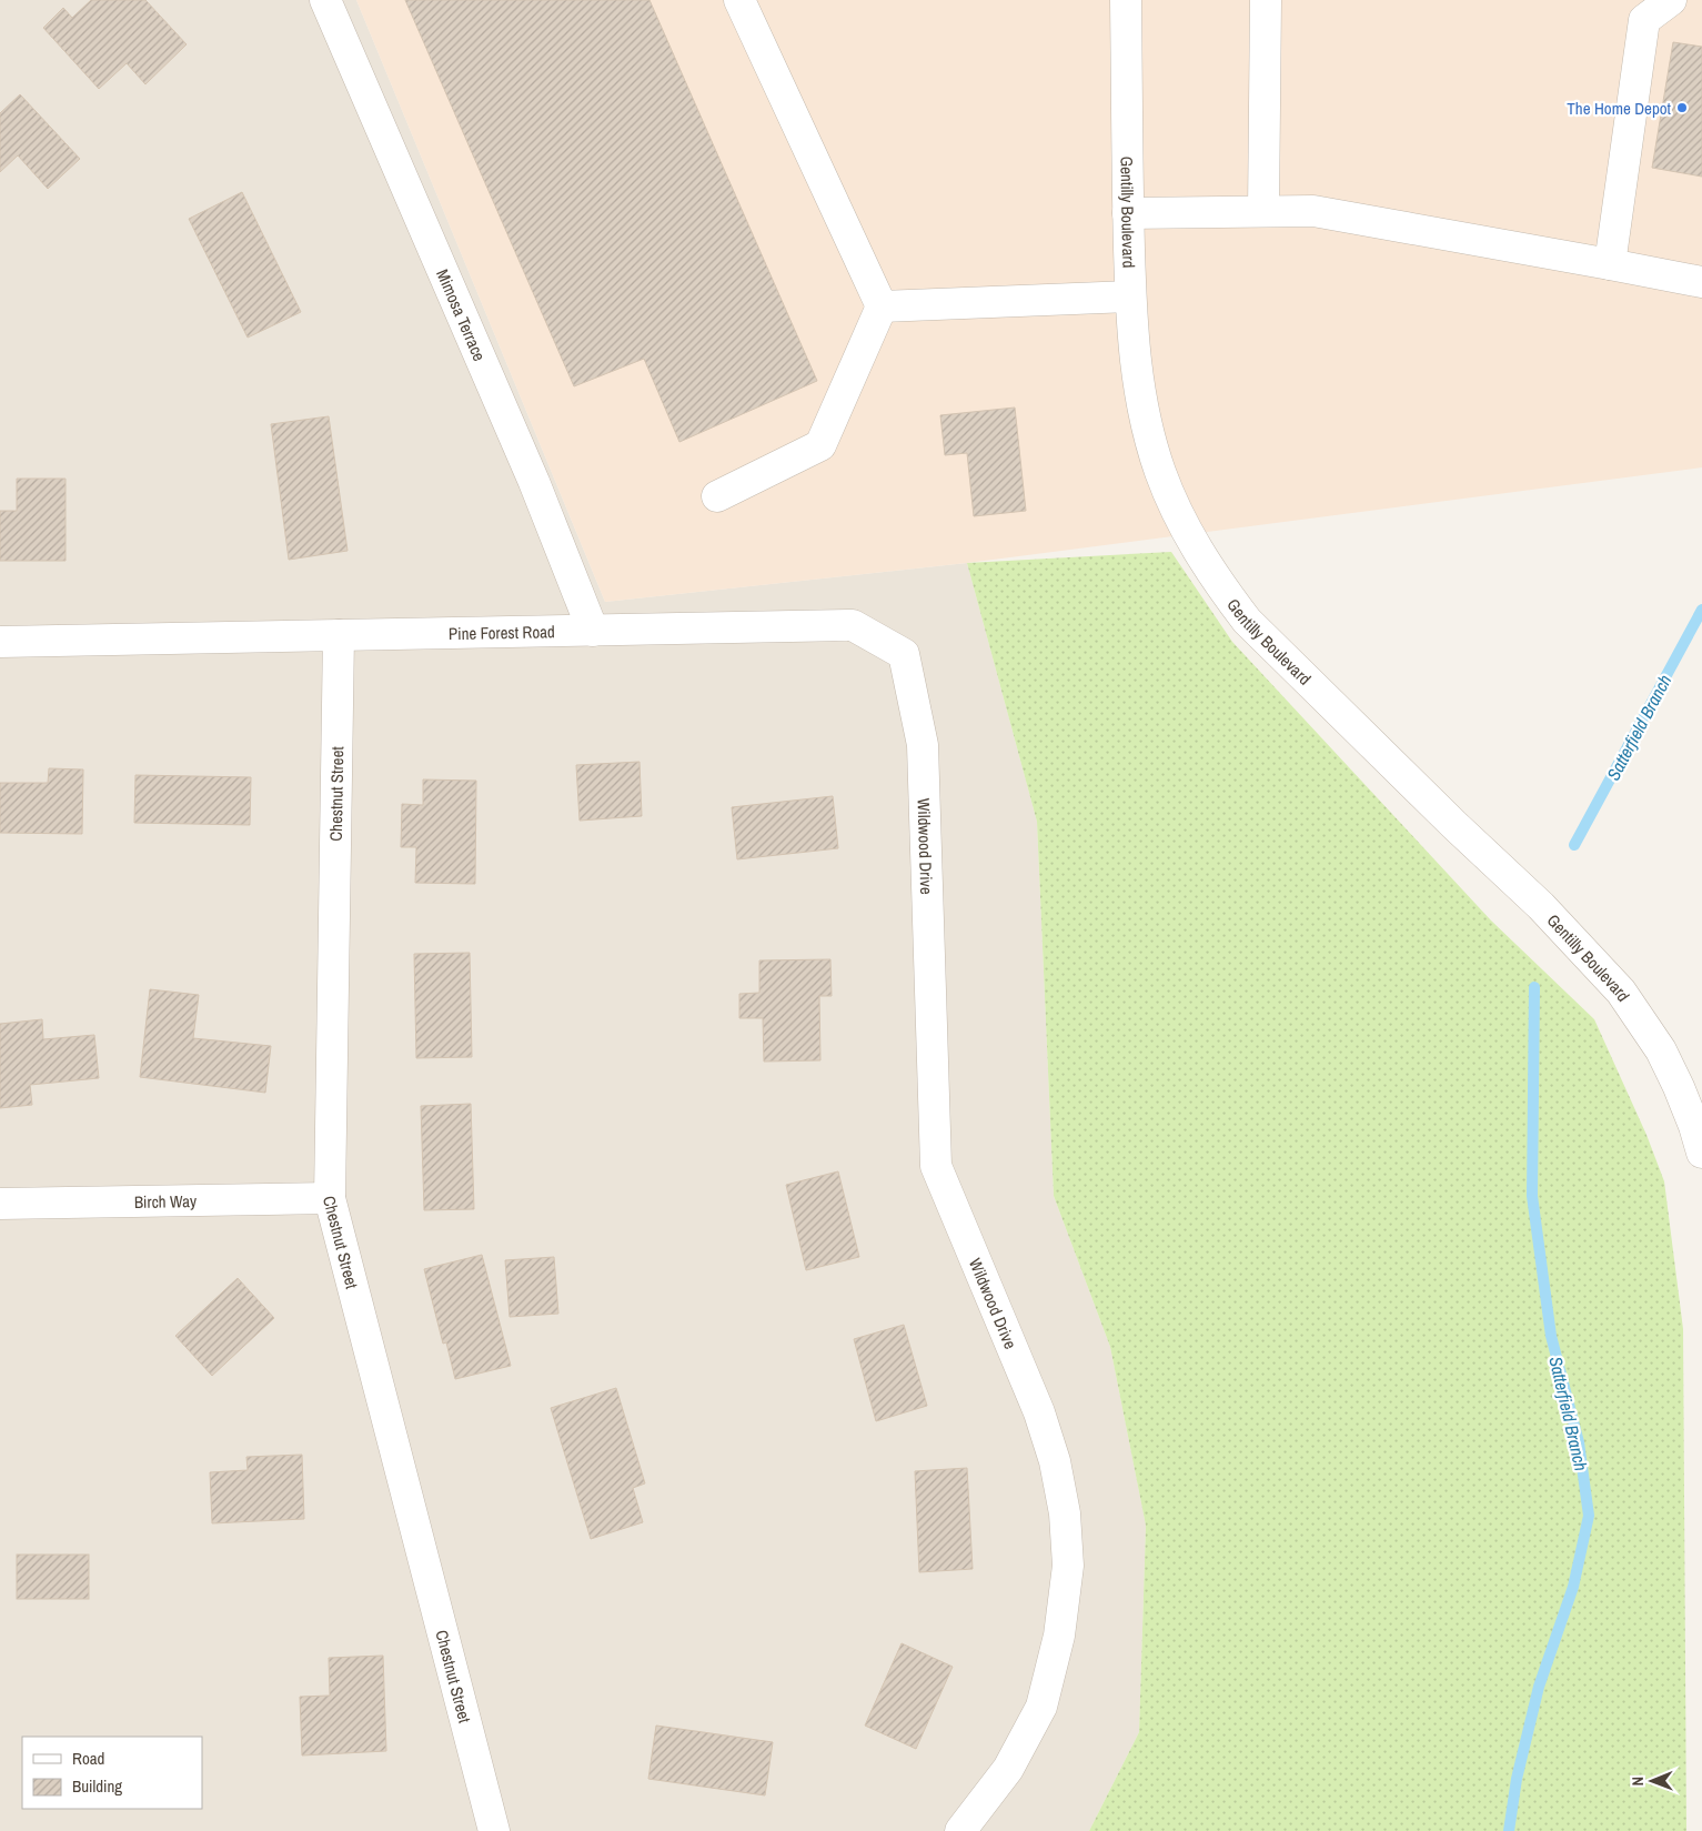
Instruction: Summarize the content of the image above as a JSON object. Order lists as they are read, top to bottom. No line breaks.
{"streets":{"street":["Gentilly Boulevard","Mimosa Terrace","Pine Forest Road","Chestnut Street","Wildwood Drive","Birch Way"]},"crossings":[["Mimosa Terrace","Pine Forest Road"],["Pine Forest Road","Chestnut Street"],["Pine Forest Road","Wildwood Drive"],["Chestnut Street","Birch Way"]],"water":["Satterfield Branch"],"places":["The Home Depot"],"legend":["Road","Building"],"north":"left"}
